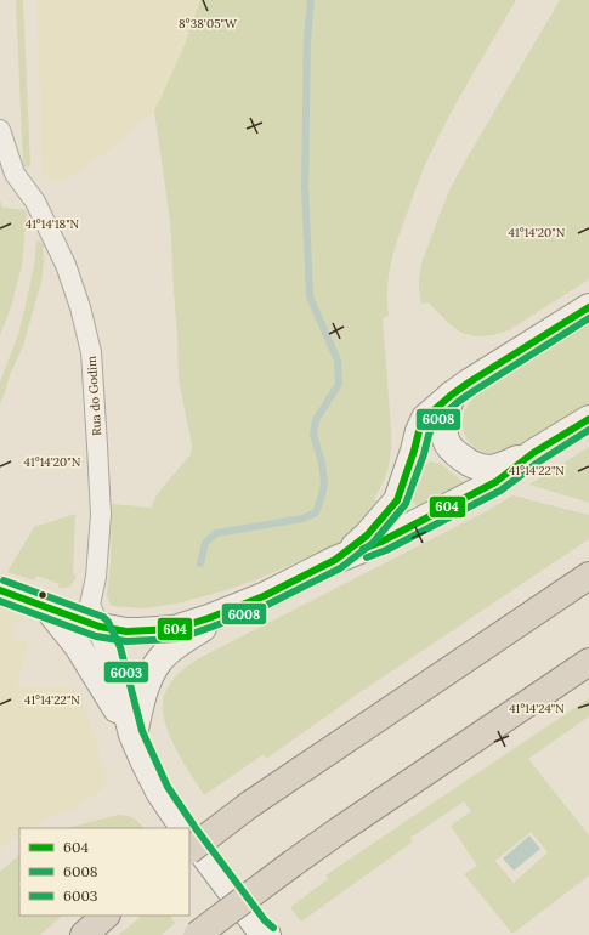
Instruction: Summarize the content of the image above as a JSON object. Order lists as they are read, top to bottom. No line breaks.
{"streets":{"street":["Rua do Godim"]},"lines":["transit line 604","transit line 6008","transit line 6003"],"legend":["604","6008","6003"],"coordinates":["8°38'05\"W","41°14'18\"N","41°14'20\"N","41°14'22\"N","41°14'24\"N"]}
